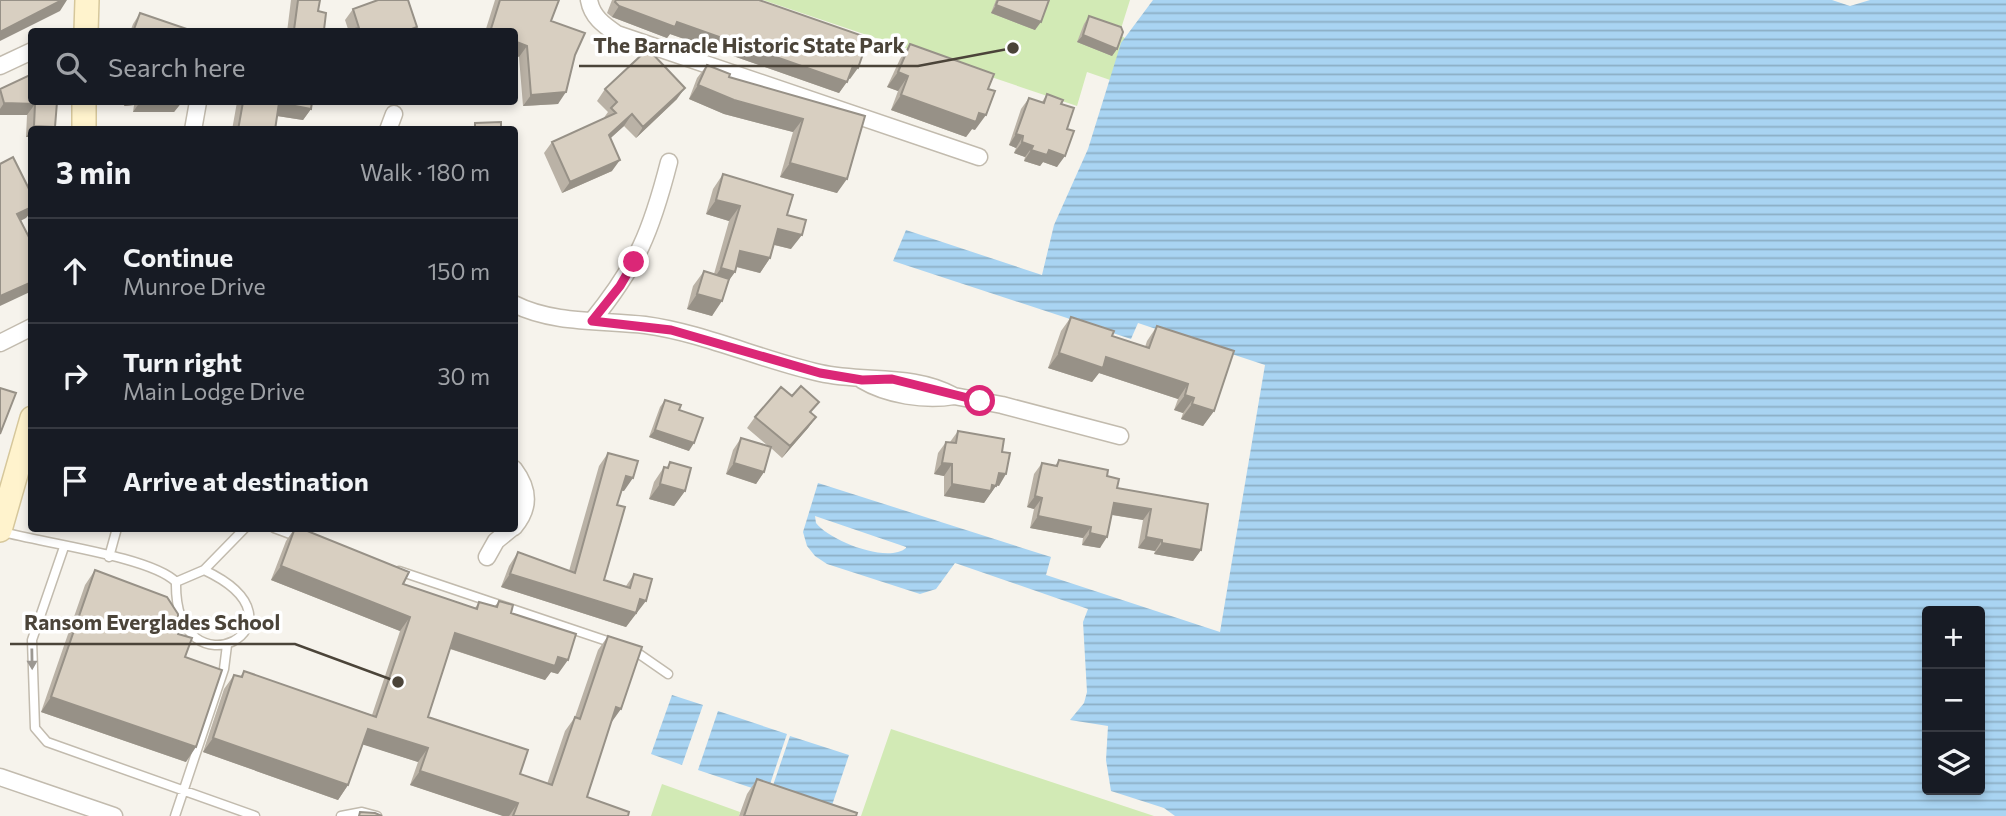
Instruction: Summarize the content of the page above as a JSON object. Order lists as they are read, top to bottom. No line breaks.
{"places":["The Barnacle Historic State Park","Ransom Everglades School"],"page":{"search":"Search here","heading":["3 min","Walk · 180 m"],"list":[["Continue","Munroe Drive","150 m"],["Turn right","Main Lodge Drive","30 m"],"Arrive at destination"],"map_buttons":["+","−"]}}
